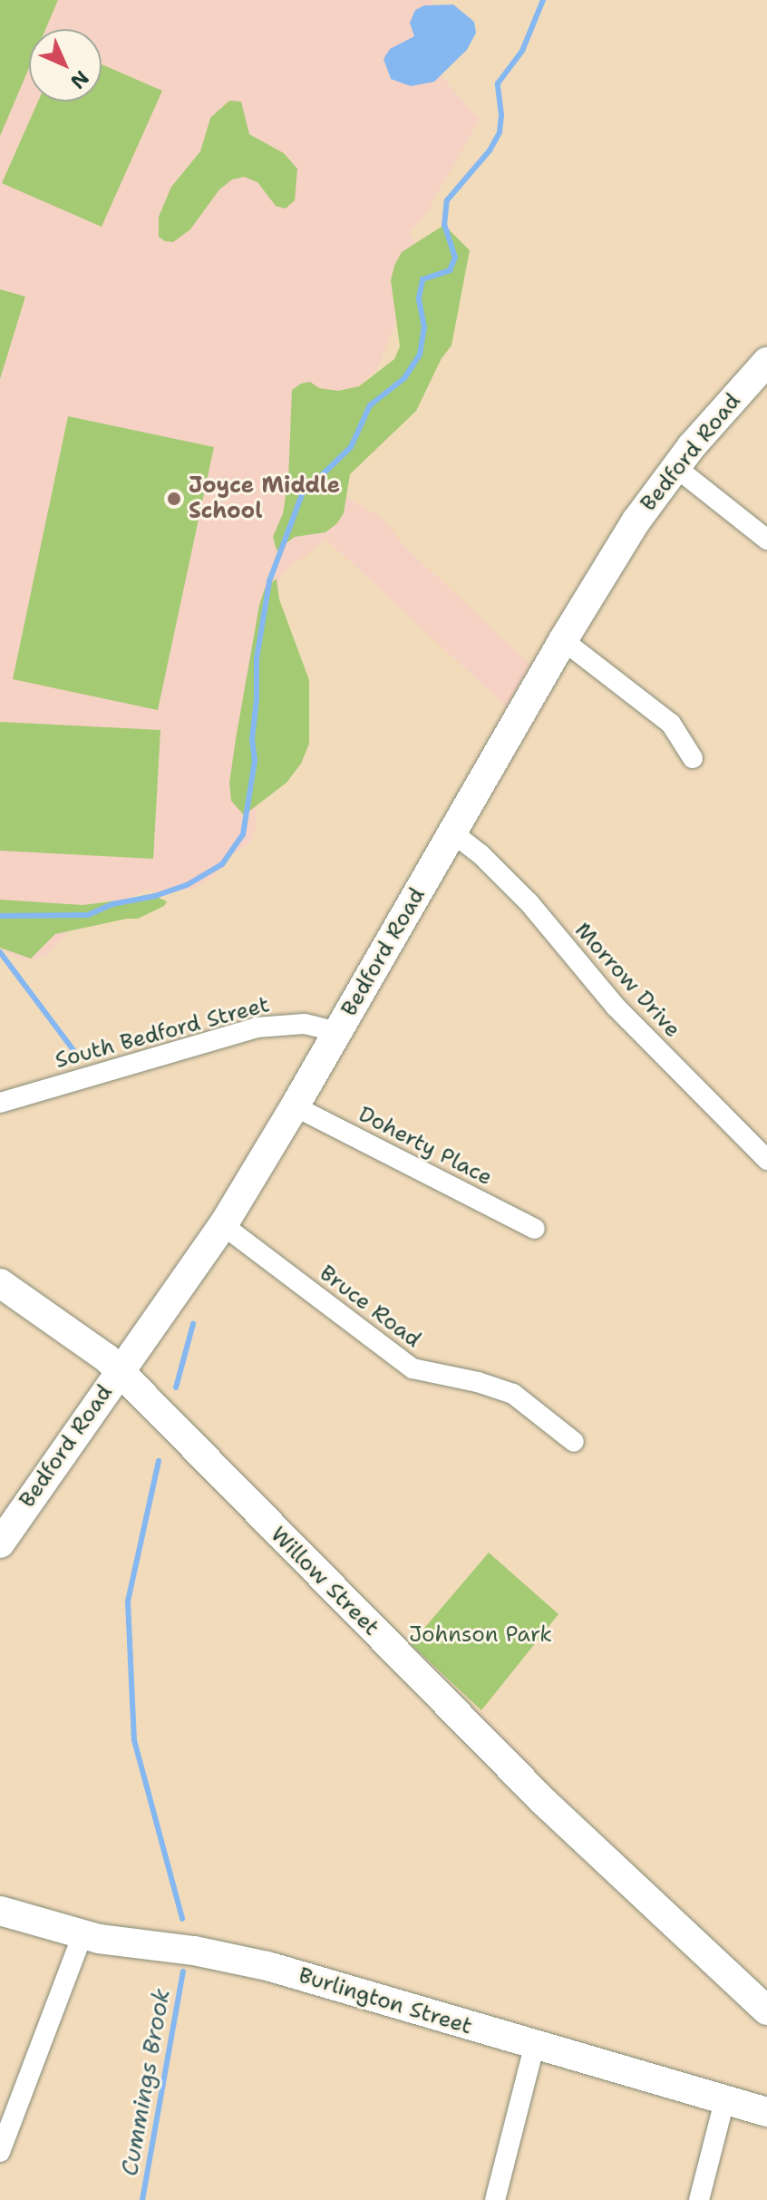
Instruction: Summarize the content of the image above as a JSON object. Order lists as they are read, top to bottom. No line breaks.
{"streets":{"street":["Bedford Road","Morrow Drive","South Bedford Street","Doherty Place","Bruce Road","Willow Street","Burlington Street"]},"crossings":[["Bedford Road","Morrow Drive"],["Bedford Road","South Bedford Street"],["Bedford Road","Doherty Place"],["Bedford Road","Bruce Road"],["Bedford Road","Willow Street"]],"water":["Cummings Brook"],"parks":["Johnson Park"],"places":["Joyce Middle School"],"north":"bottom right"}
